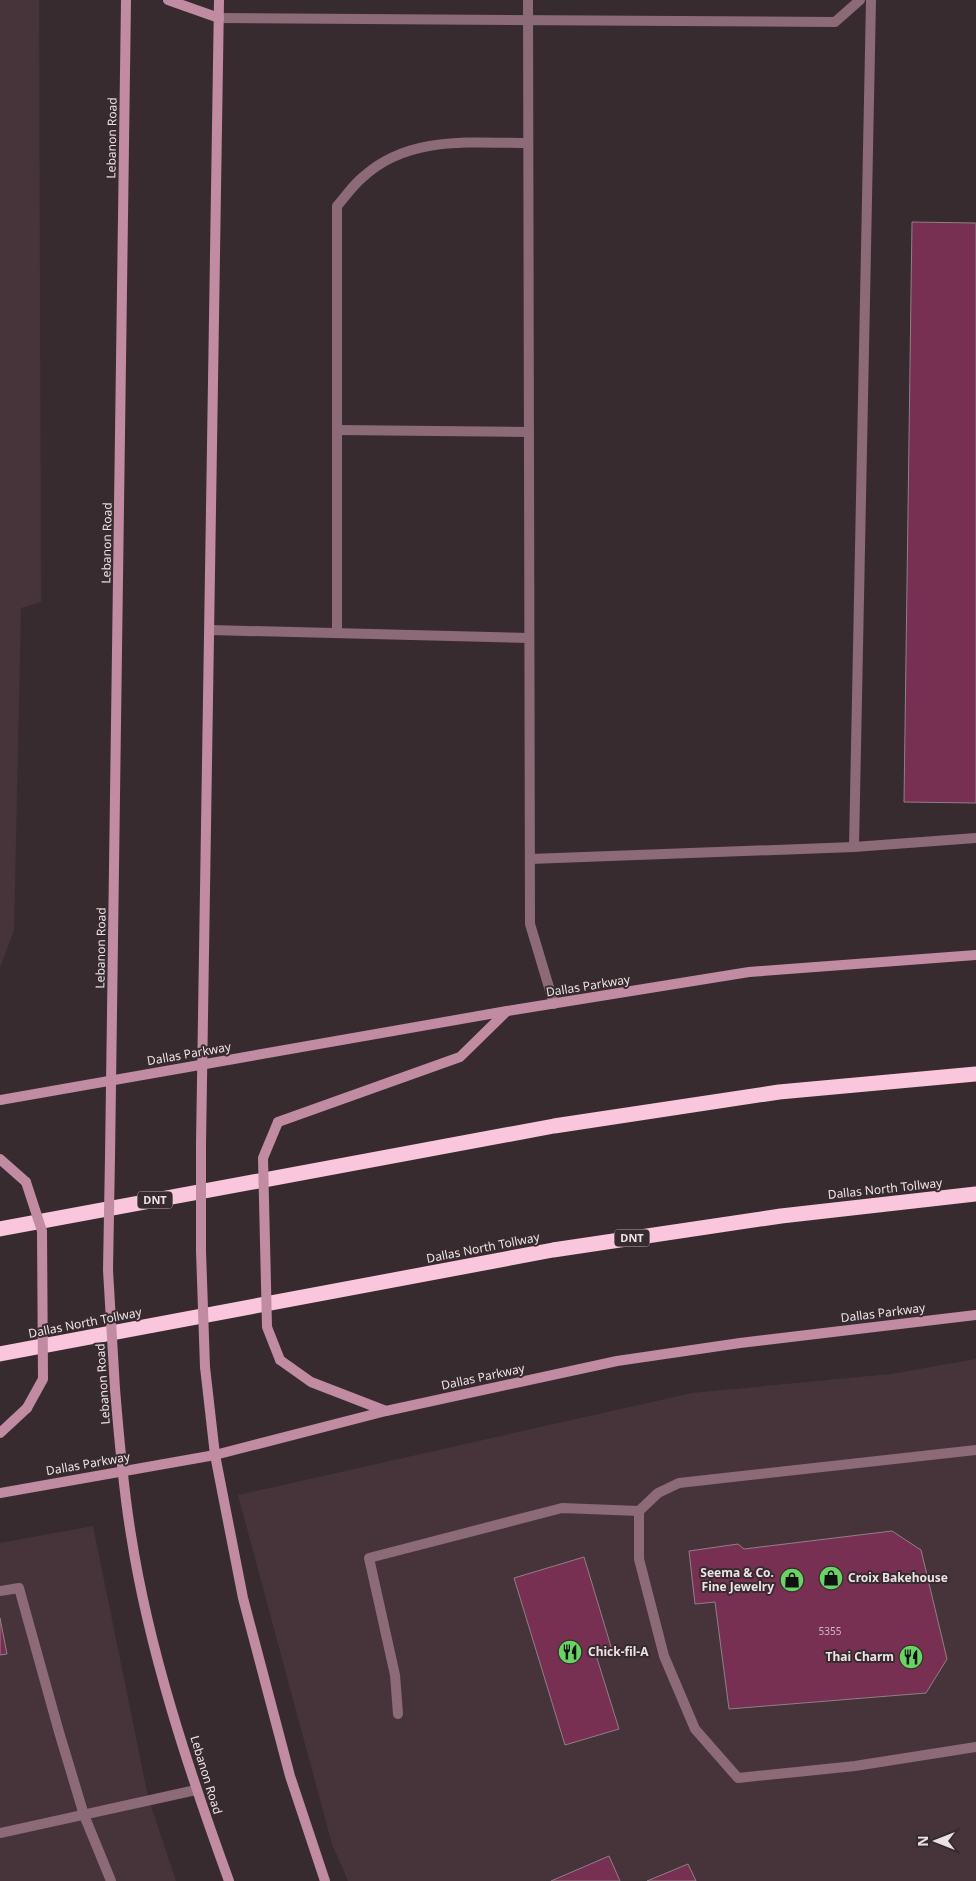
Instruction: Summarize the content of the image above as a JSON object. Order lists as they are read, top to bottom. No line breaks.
{"streets":{"highway":["Dallas North Tollway","DNT"],"main road":["Lebanon Road","Dallas Parkway"]},"crossings":[["Lebanon Road","Dallas Parkway"]],"places":{"shop":["Croix Bakehouse","Seema & Co. Fine Jewelry"],"restaurant":["Chick-fil-A","Thai Charm"]},"house_numbers":["5355"],"north":"left"}
